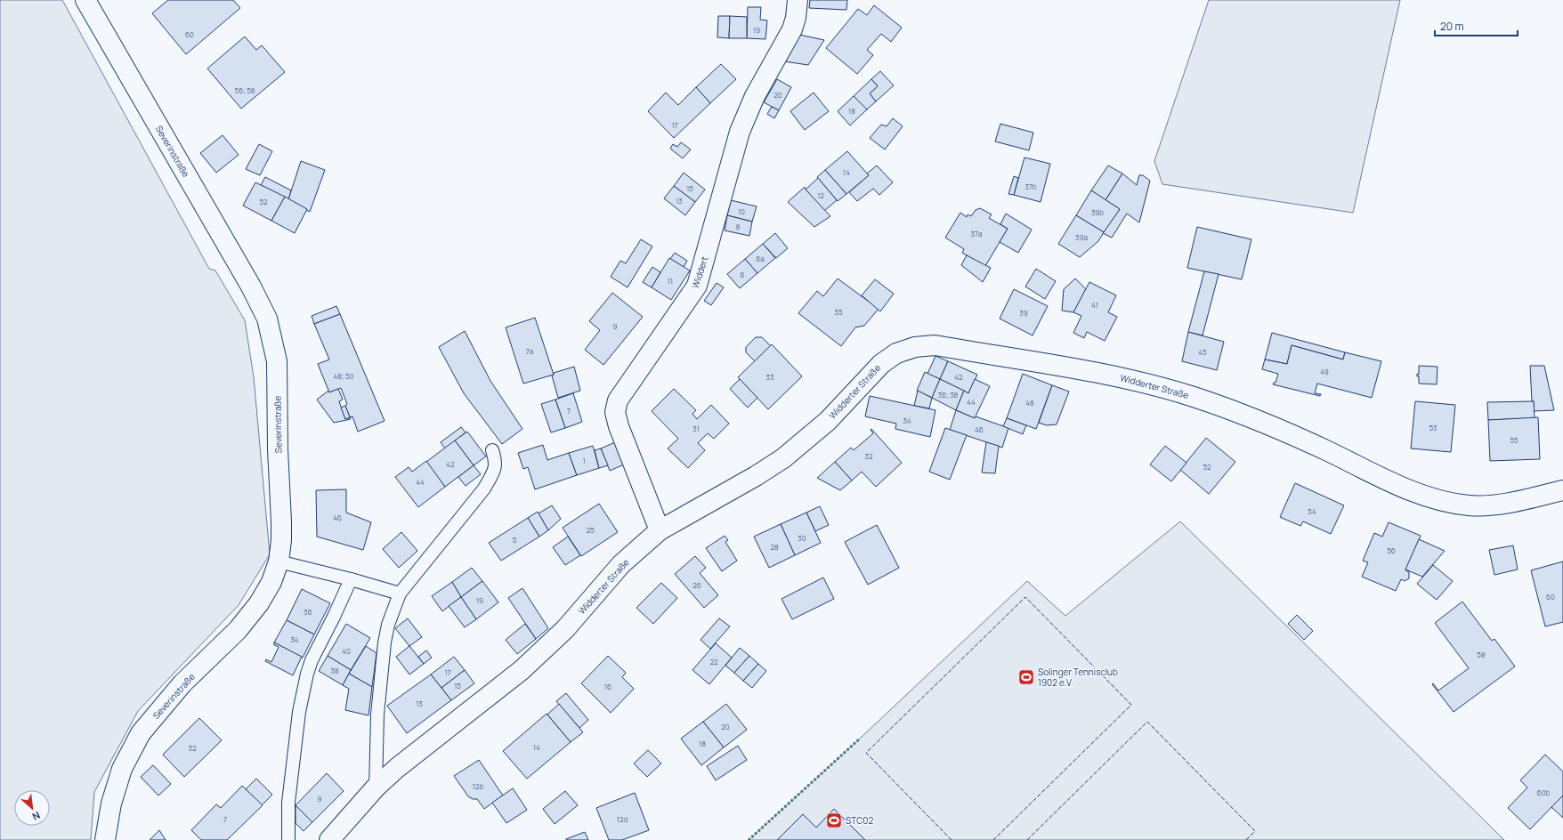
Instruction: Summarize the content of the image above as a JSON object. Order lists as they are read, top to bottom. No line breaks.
{"streets":{"street":["Severinstraße","Widdert","Widderter Straße"]},"crossings":[["Widdert","Widderter Straße"]],"places":{"sports":["Solinger Tennisclub 1902 e.V.","STC02"]},"house_numbers":["19","60","56; 58","20","18","17","14","37b","15","12","13","52","10","39b","8","37a","39a","6a","6","11","41","35","39","9","7a","45","49","48; 50","33","42","36; 38","44","48","7","34","53","31","46","55","32","1","42","52","44","54","46","25","30","5","28","56","26","60","19","36","34","40","58","22","38","17","15","16","13","20","18","14","32","12b","60b","9","7","12d"],"scale_bar":"20 m","north":"bottom right"}
